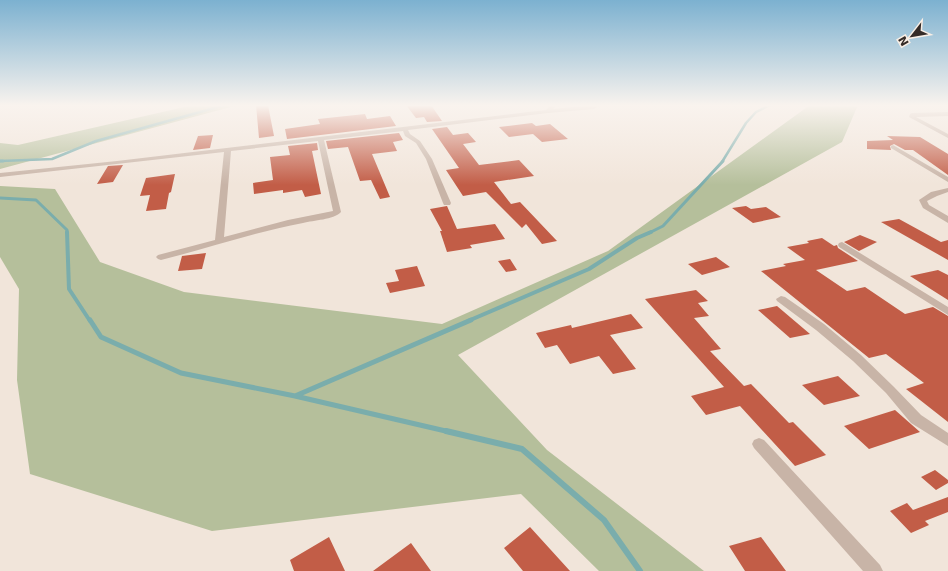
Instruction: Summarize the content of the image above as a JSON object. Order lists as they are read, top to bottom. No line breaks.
{"north":"bottom left"}
